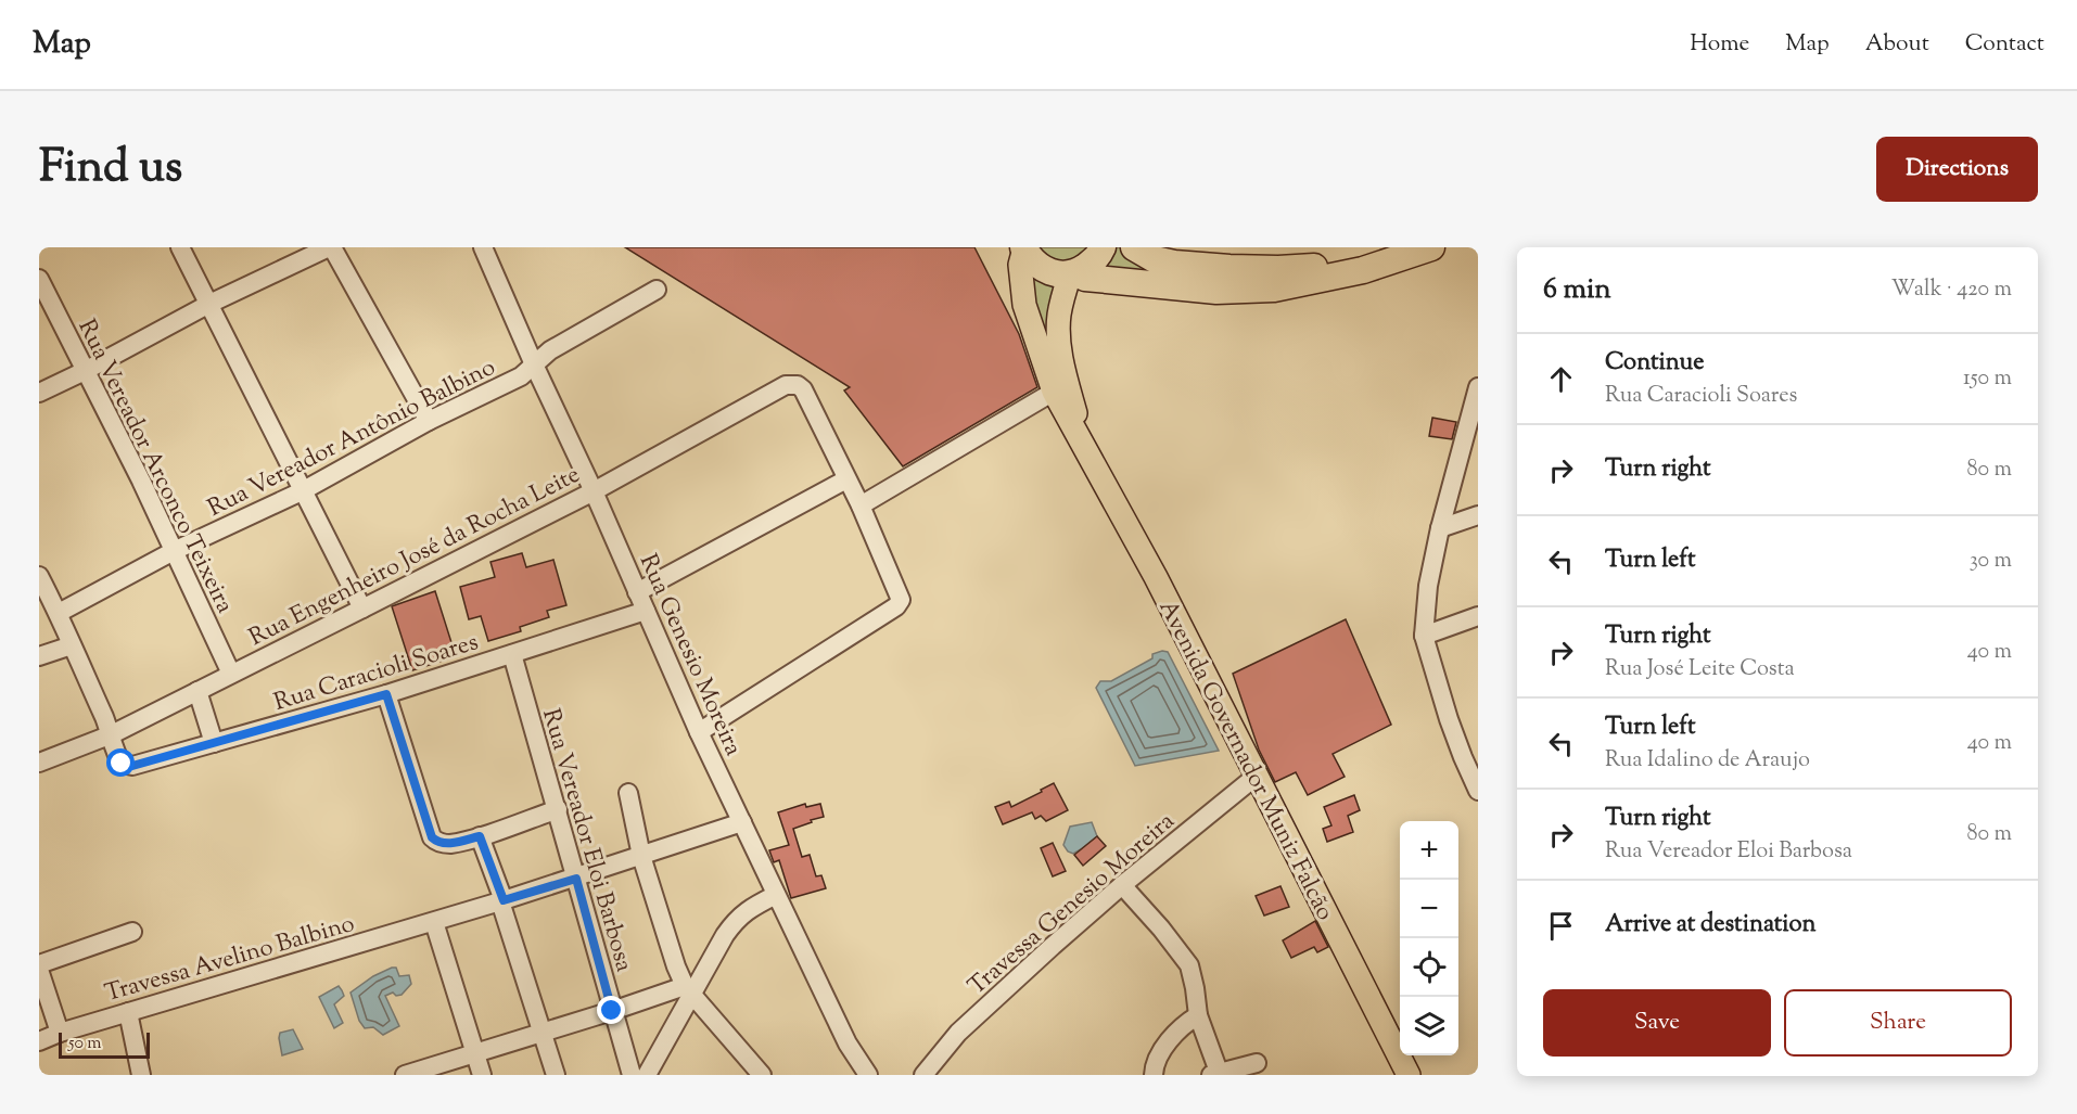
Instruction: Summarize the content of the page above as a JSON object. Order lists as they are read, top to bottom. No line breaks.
{"streets":{"main road":["Avenida Governador Muniz Falcão"],"street":["Rua Vereador Antônio Balbino","Rua Vereador Arconco Teixeira","Rua Engenheiro José da Rocha Leite","Rua Genesio Moreira","Rua Caracioli Soares","Rua Vereador Eloi Barbosa","Travessa Genesio Moreira","Travessa Avelino Balbino"]},"crossings":[["Rua Vereador Antônio Balbino","Rua Vereador Arconco Teixeira"],["Rua Vereador Antônio Balbino","Rua Genesio Moreira"],["Rua Vereador Arconco Teixeira","Rua Engenheiro José da Rocha Leite"],["Rua Engenheiro José da Rocha Leite","Rua Genesio Moreira"],["Rua Engenheiro José da Rocha Leite","Rua Caracioli Soares"],["Rua Genesio Moreira","Rua Caracioli Soares"],["Rua Genesio Moreira","Travessa Avelino Balbino"],["Rua Caracioli Soares","Rua Vereador Eloi Barbosa"],["Avenida Governador Muniz Falcão","Travessa Genesio Moreira"],["Rua Vereador Eloi Barbosa","Travessa Avelino Balbino"]],"scale_bar":"50 m","page":{"header":"Map","nav":["Home","Map","About","Contact"],"title":"Find us","buttons":["Directions",["Save","Share"]],"heading":["6 min","Walk · 420 m"],"list":[["Continue","Rua Caracioli Soares","150 m"],["Turn right","80 m"],["Turn left","30 m"],["Turn right","Rua José Leite Costa","40 m"],["Turn left","Rua Idalino de Araujo","40 m"],["Turn right","Rua Vereador Eloi Barbosa","80 m"],"Arrive at destination"],"map_buttons":["+","−"],"scale":"50 m"}}
